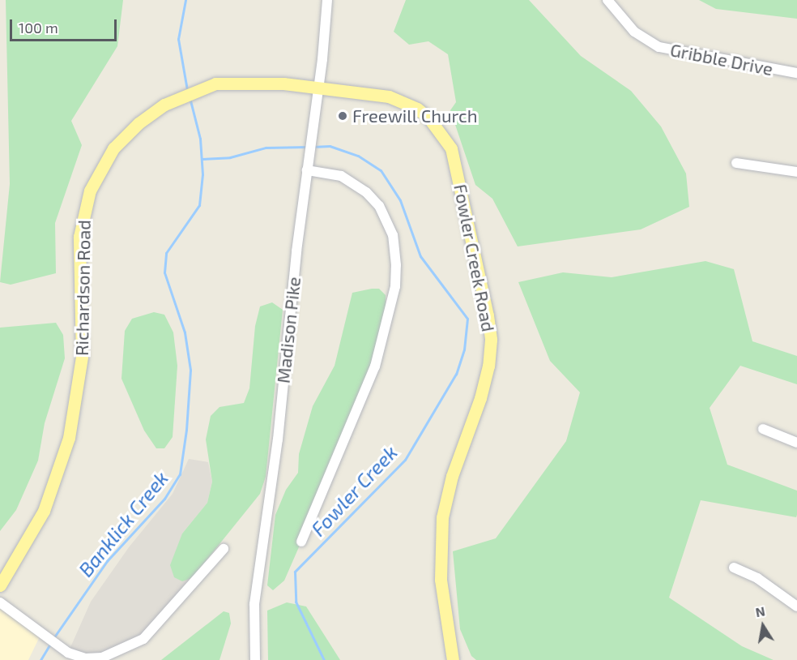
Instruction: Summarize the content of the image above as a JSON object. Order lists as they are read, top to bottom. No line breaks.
{"streets":{"main road":["Fowler Creek Road","Richardson Road"],"street":["Gribble Drive","Madison Pike"]},"crossings":[["Fowler Creek Road","Richardson Road"],["Fowler Creek Road","Madison Pike"],["Richardson Road","Madison Pike"]],"water":["Fowler Creek","Banklick Creek"],"places":["Freewill Church"],"scale_bar":"100 m","north":"top"}
